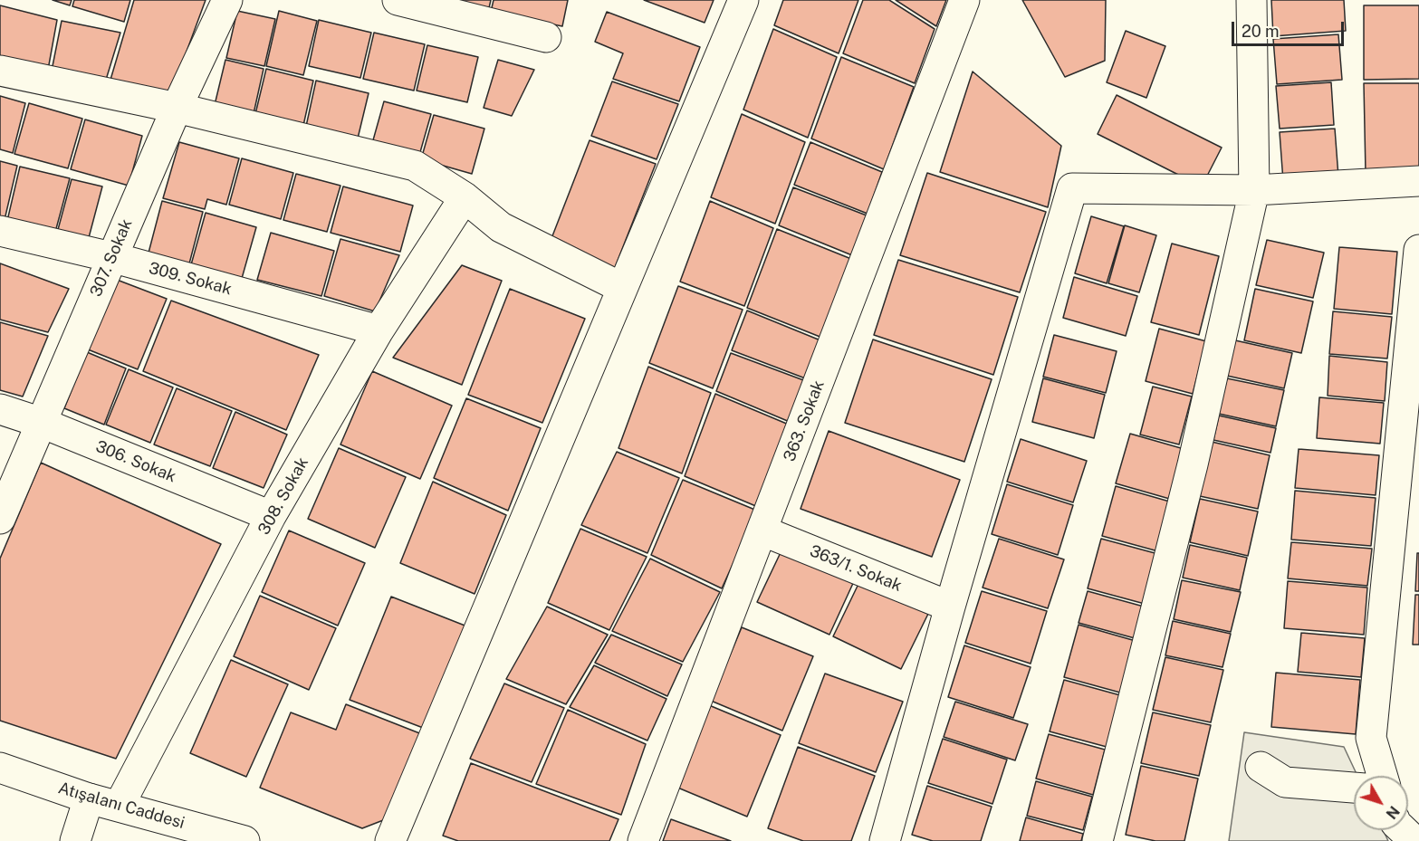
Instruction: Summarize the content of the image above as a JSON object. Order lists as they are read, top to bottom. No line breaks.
{"streets":{"street":["307. Sokak","309. Sokak","363. Sokak","306. Sokak","308. Sokak","363/1. Sokak","Atışalanı Caddesi"]},"crossings":[["307. Sokak","309. Sokak"],["307. Sokak","306. Sokak"],["309. Sokak","308. Sokak"],["363. Sokak","363/1. Sokak"],["306. Sokak","308. Sokak"],["308. Sokak","Atışalanı Caddesi"]],"scale_bar":"20 m","north":"bottom right"}
